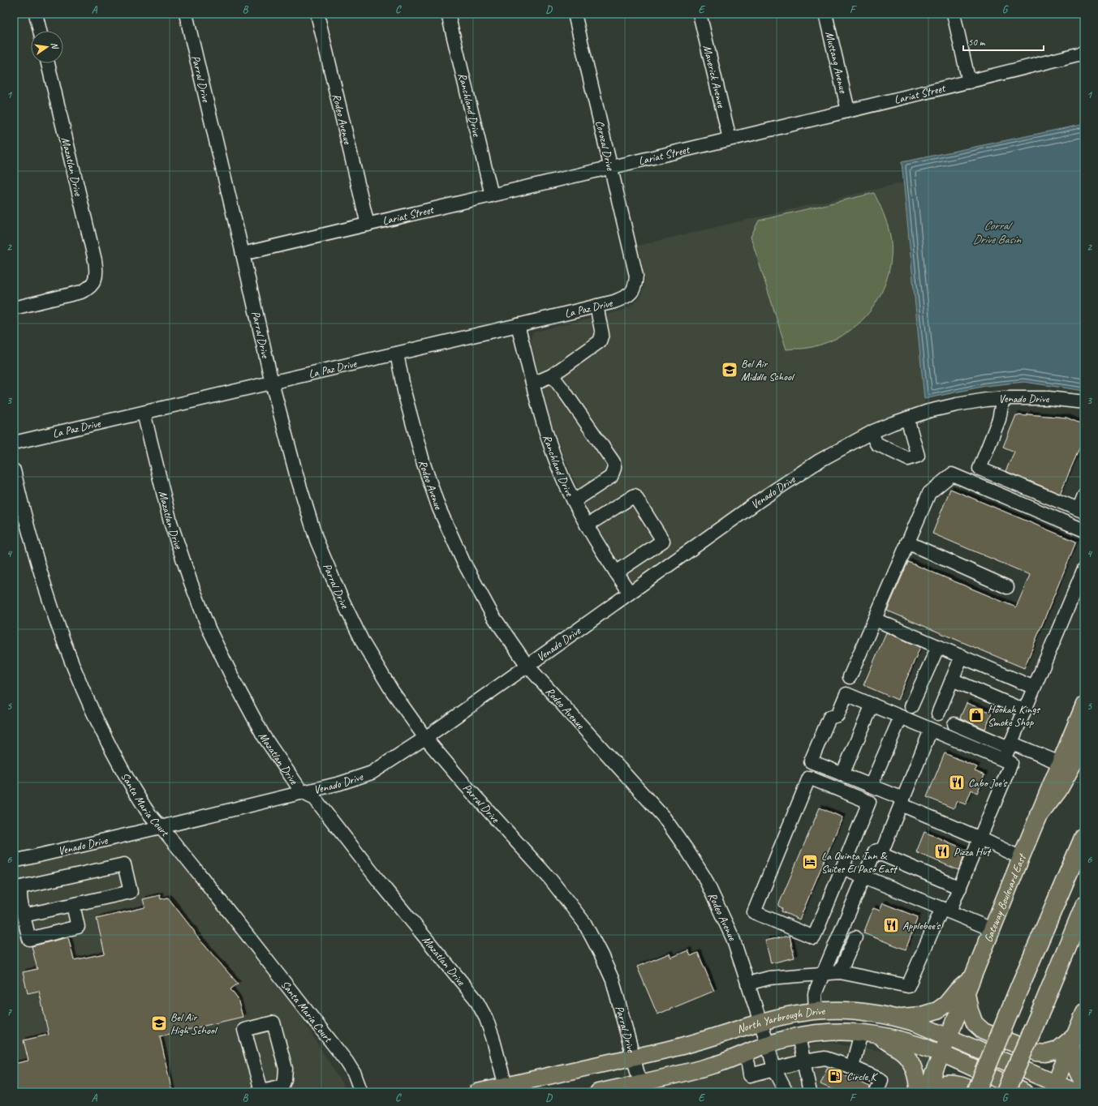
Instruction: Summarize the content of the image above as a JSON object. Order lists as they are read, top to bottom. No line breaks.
{"streets":{"main road":["Gateway Boulevard East","North Yarbrough Drive"],"street":["Mustang Avenue","Maverick Avenue","Parral Drive","Lariat Street","Ranchland Drive","Rodeo Avenue","Corozal Drive","Mazatlan Drive","La Paz Drive","Venado Drive","Santa Maria Court"]},"crossings":[["Mustang Avenue","Lariat Street"],["Maverick Avenue","Lariat Street"],["Parral Drive","Lariat Street"],["Parral Drive","La Paz Drive"],["Parral Drive","Venado Drive"],["Parral Drive","North Yarbrough Drive"],["Lariat Street","Ranchland Drive"],["Lariat Street","Rodeo Avenue"],["Lariat Street","Corozal Drive"],["Ranchland Drive","La Paz Drive"],["Ranchland Drive","Venado Drive"],["Rodeo Avenue","La Paz Drive"],["Rodeo Avenue","Venado Drive"],["Rodeo Avenue","North Yarbrough Drive"],["Corozal Drive","La Paz Drive"],["Mazatlan Drive","La Paz Drive"],["Mazatlan Drive","Venado Drive"],["Mazatlan Drive","North Yarbrough Drive"],["Venado Drive","Santa Maria Court"],["Gateway Boulevard East","North Yarbrough Drive"]],"water":["Corral Drive Basin"],"places":{"school or university":["Bel Air Middle School","Bel Air High School"],"shop":["Hookah Kings Smoke Shop"],"restaurant":["Cabo Joe's","Pizza Hut","Applebee's"],"hotel":["La Quinta Inn & Suites El Paso East"],"fuel station":["Circle K"]},"scale_bar":"50 m","north":"right","grid":{"columns":["A","B","C","D","E","F","G"],"rows":["1","2","3","4","5","6","7"]}}
